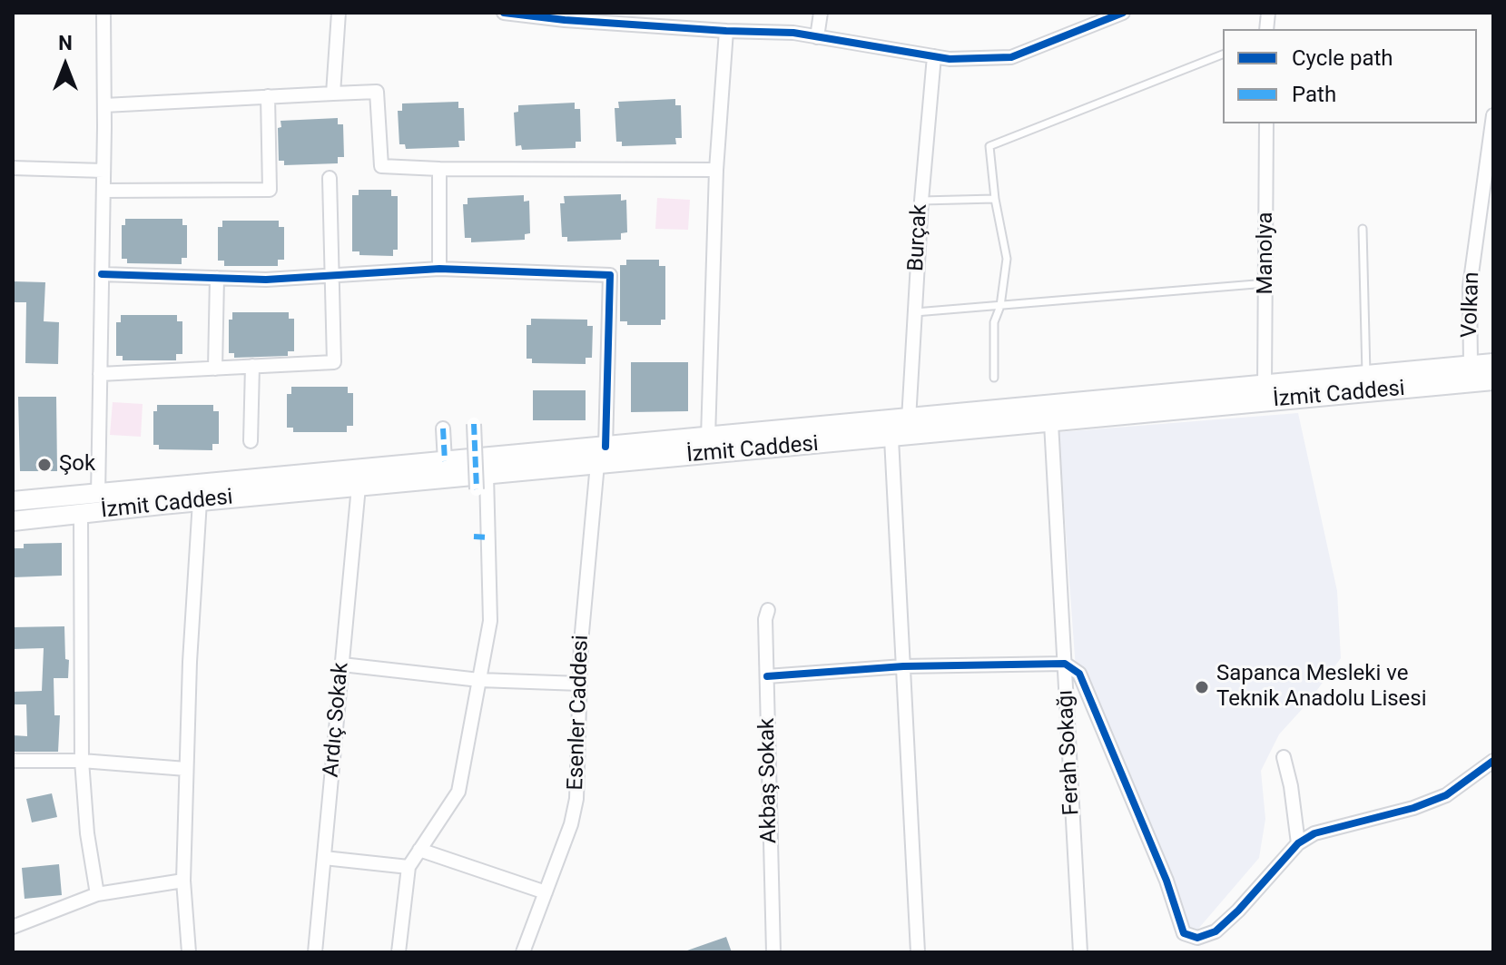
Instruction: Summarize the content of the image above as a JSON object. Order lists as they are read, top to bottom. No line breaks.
{"streets":{"main road":["İzmit Caddesi"],"street":["Burçak","Manolya","Volkan","Esenler Caddesi","Ardıç Sokak","Ferah Sokağı","Akbaş Sokak"]},"crossings":[["Burçak","İzmit Caddesi"],["Manolya","İzmit Caddesi"],["Volkan","İzmit Caddesi"],["İzmit Caddesi","Esenler Caddesi"],["İzmit Caddesi","Ardıç Sokak"],["İzmit Caddesi","Ferah Sokağı"]],"places":["Şok","Sapanca Mesleki ve Teknik Anadolu Lisesi"],"legend":["Cycle path","Path"],"north":"top"}
